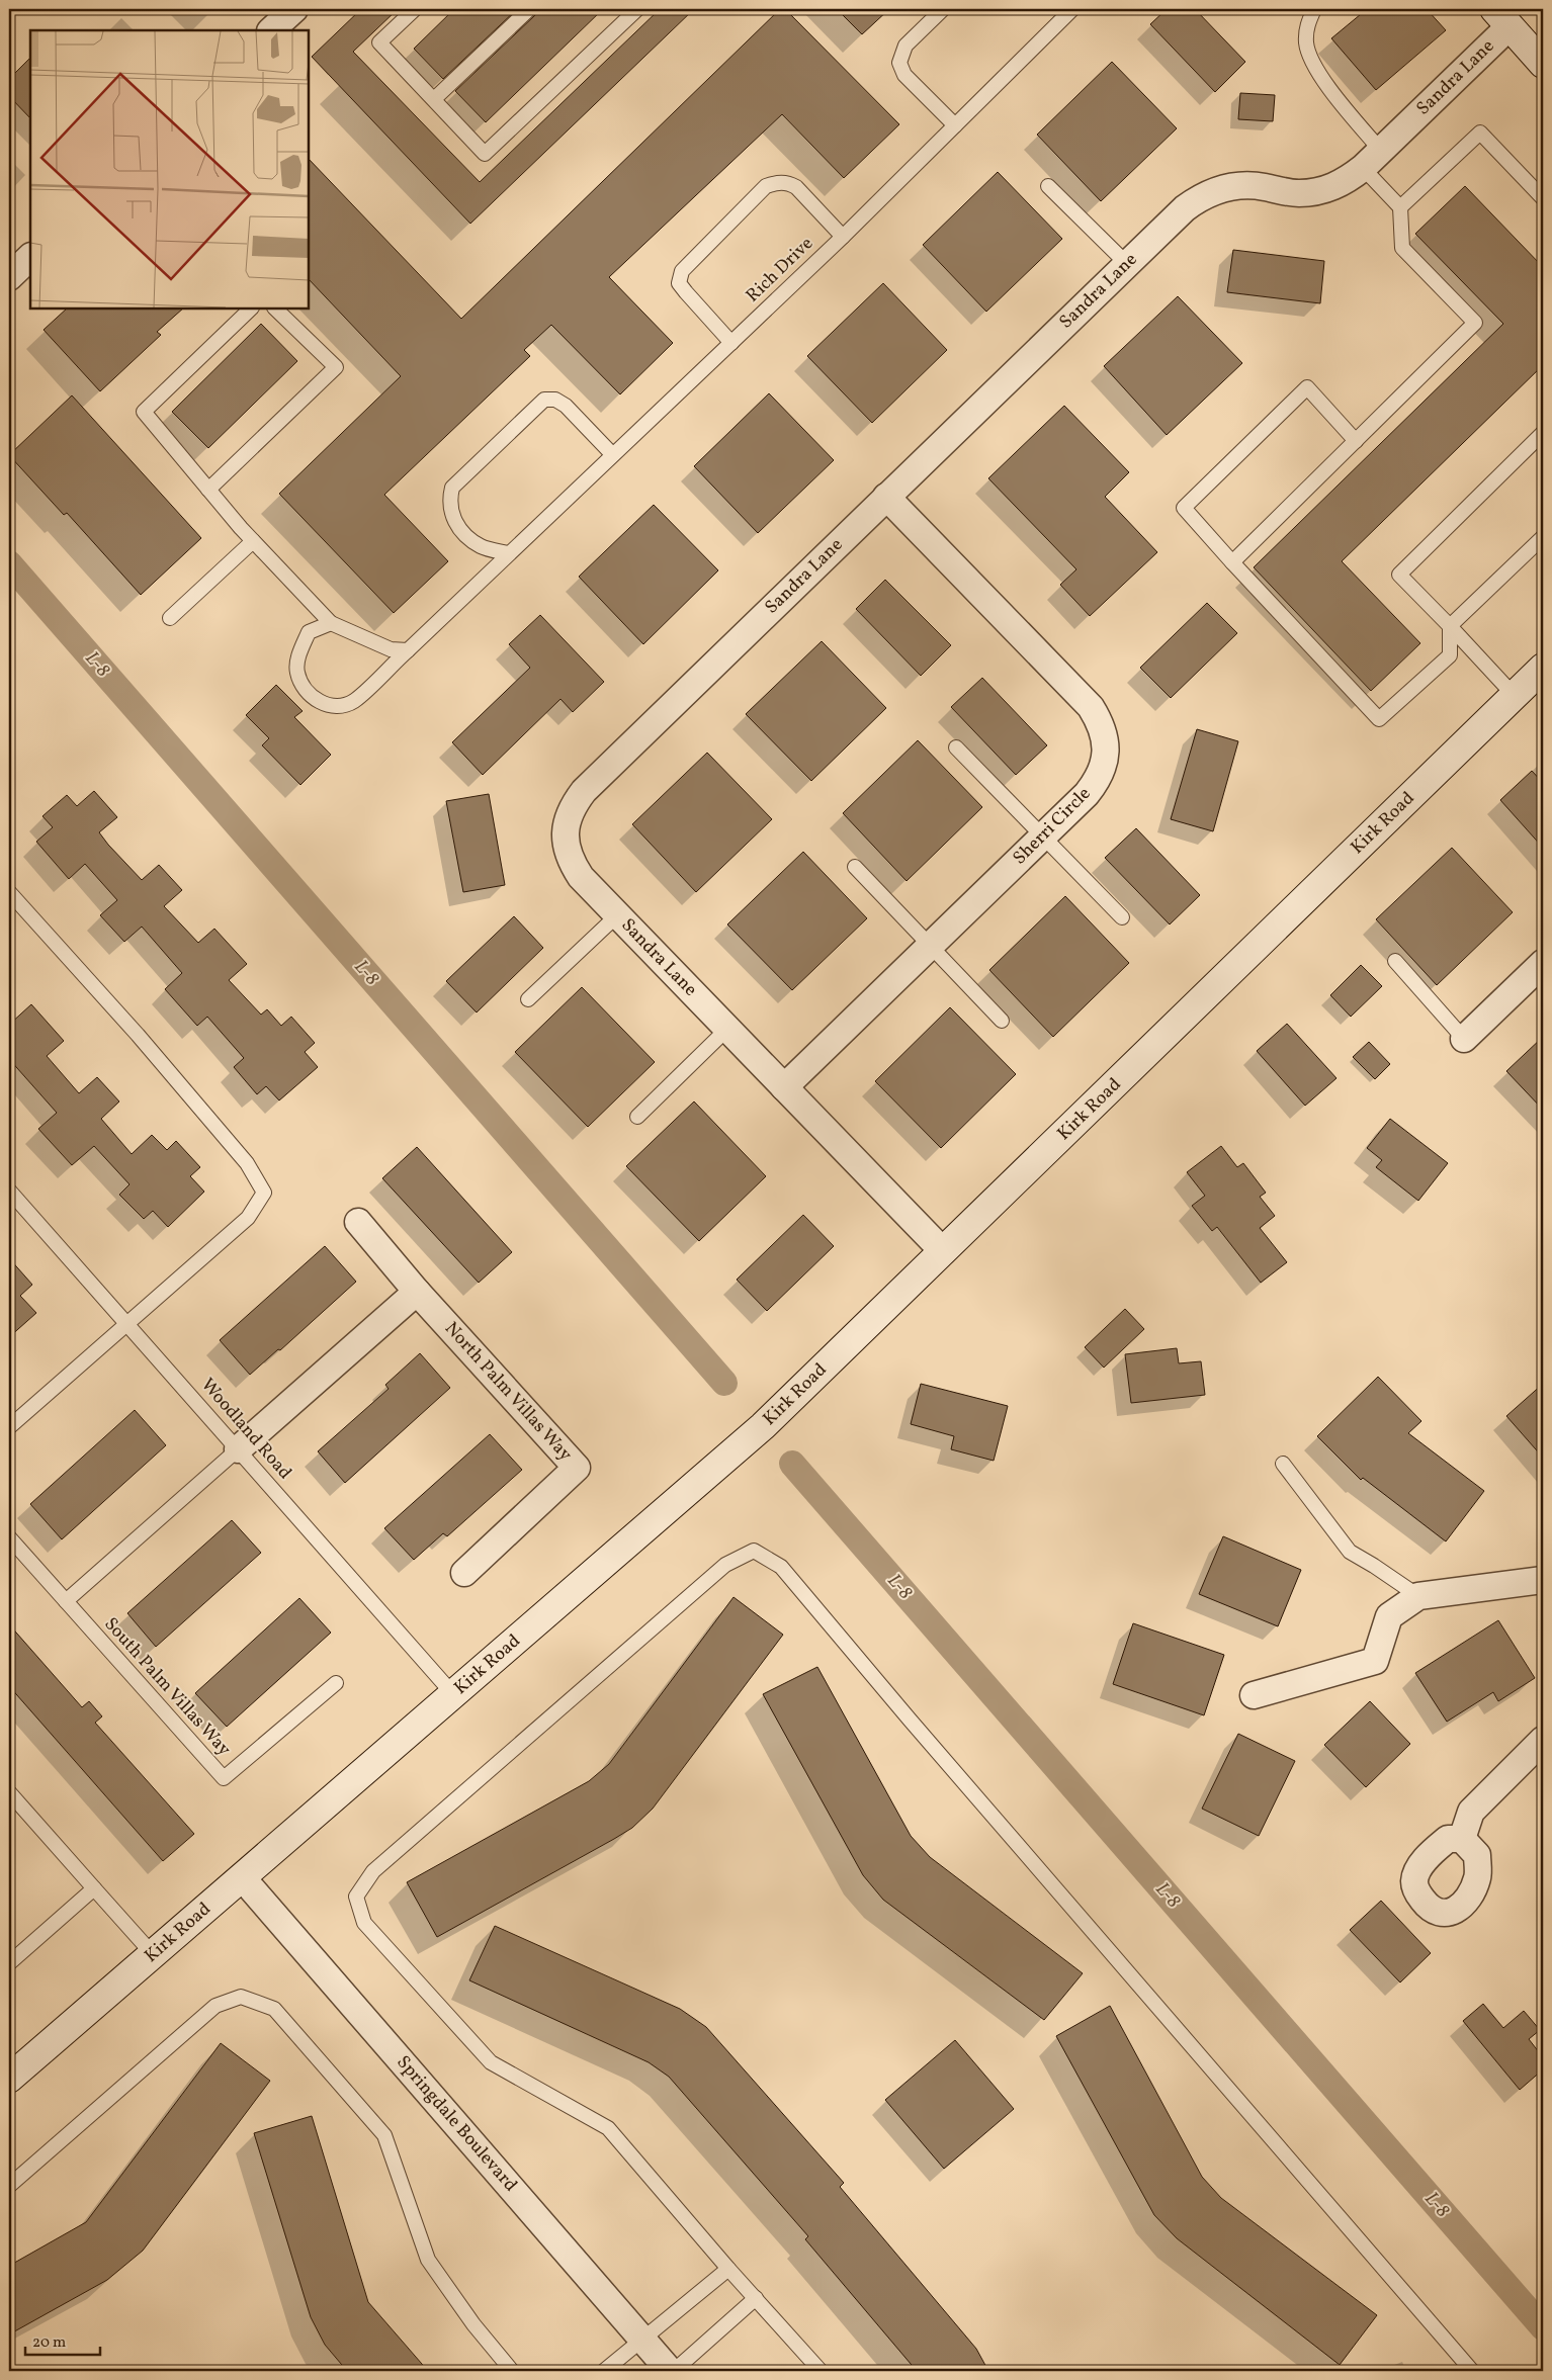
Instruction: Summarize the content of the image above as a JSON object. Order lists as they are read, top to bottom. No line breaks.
{"streets":{"street":["Sandra Lane","Kirk Road","Sherri Circle","North Palm Villas Way","Springdale Boulevard"],"lane":["Rich Drive","Woodland Road","South Palm Villas Way"]},"crossings":[["Sandra Lane","Kirk Road"],["Sandra Lane","Sherri Circle"],["Kirk Road","Woodland Road"],["Kirk Road","Springdale Boulevard"]],"water":["L-8"],"scale_bar":"20 m"}
